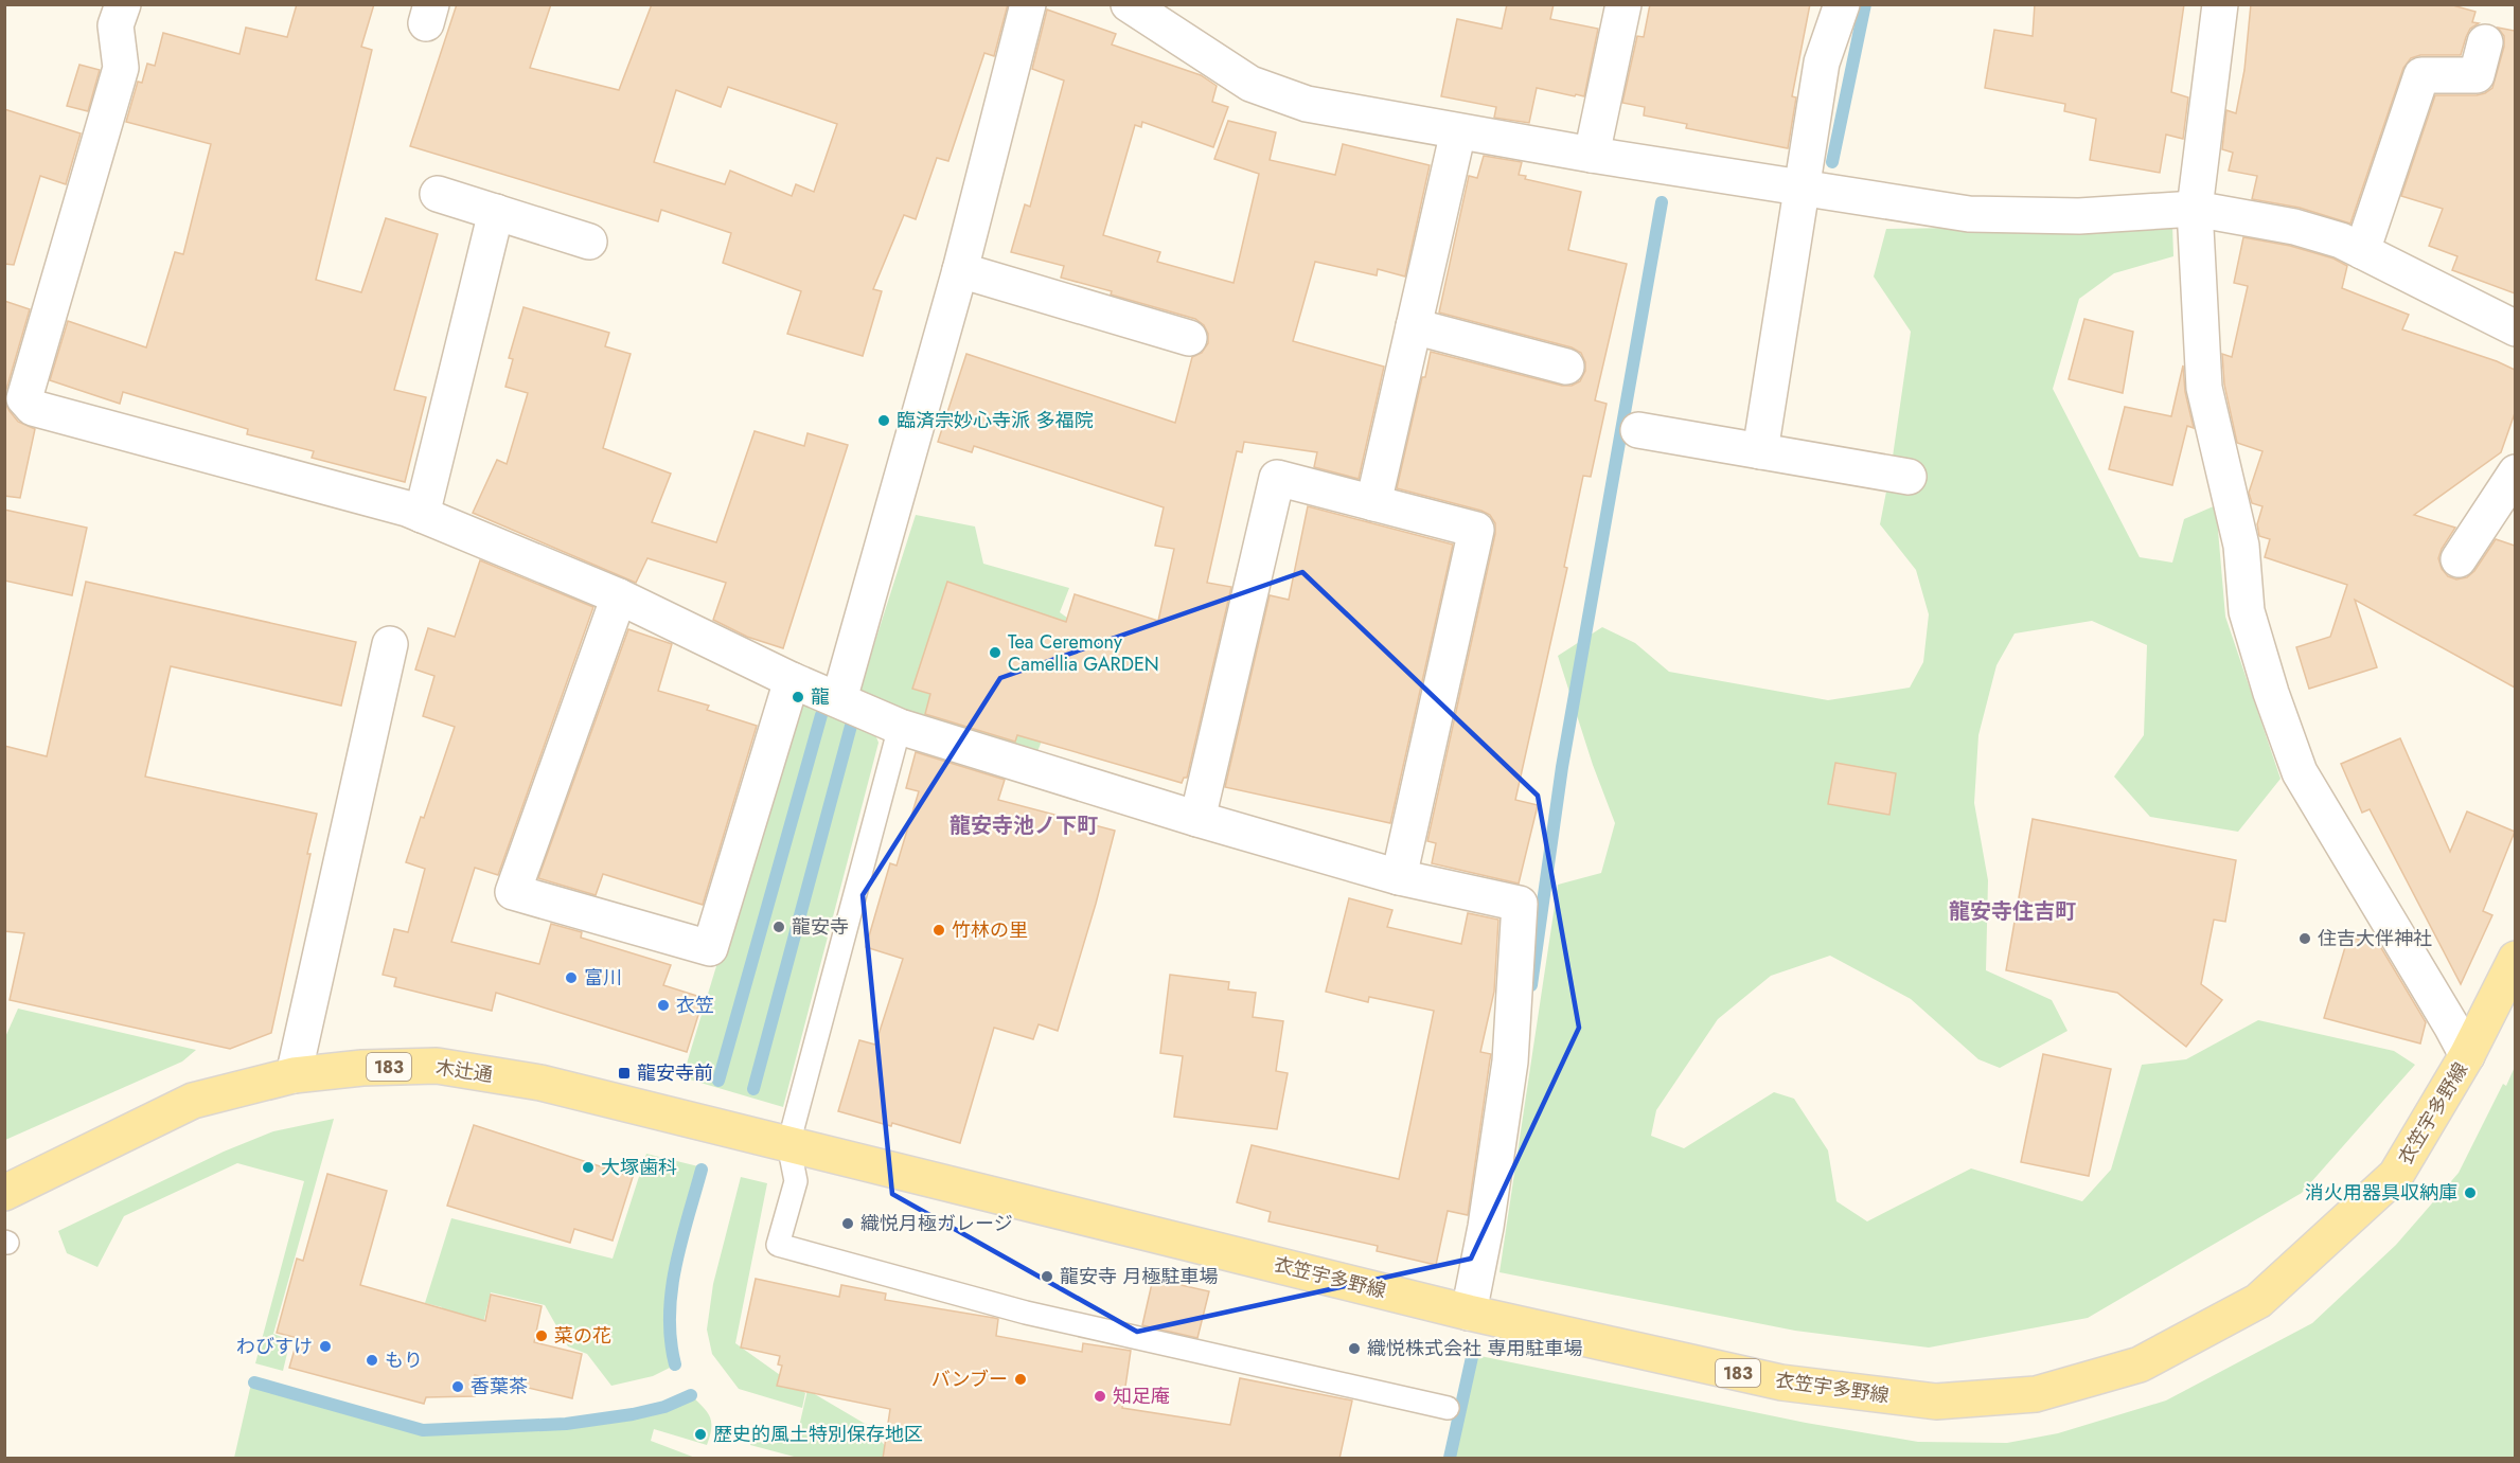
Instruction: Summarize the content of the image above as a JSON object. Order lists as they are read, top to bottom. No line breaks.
{"streets":{"main road":["183","木辻通","衣笠宇多野線"]},"crossings":[["木辻通","衣笠宇多野線"]],"districts":["龍安寺池ノ下町","龍安寺住吉町"],"places":{"other":["臨済宗妙心寺派 多福院","Tea Ceremony Camellia GARDEN","龍","龍安寺","竹林の里","住吉大伴神社","富川","衣笠","大塚歯科","消火用器具収納庫","織悦月極ガレージ","龍安寺 月極駐車場","菜の花","わびすけ","織悦株式会社 専用駐車場","もり","バンブー","香葉茶","知足庵","歴史的風土特別保存地区"],"transit":["龍安寺前"]}}
